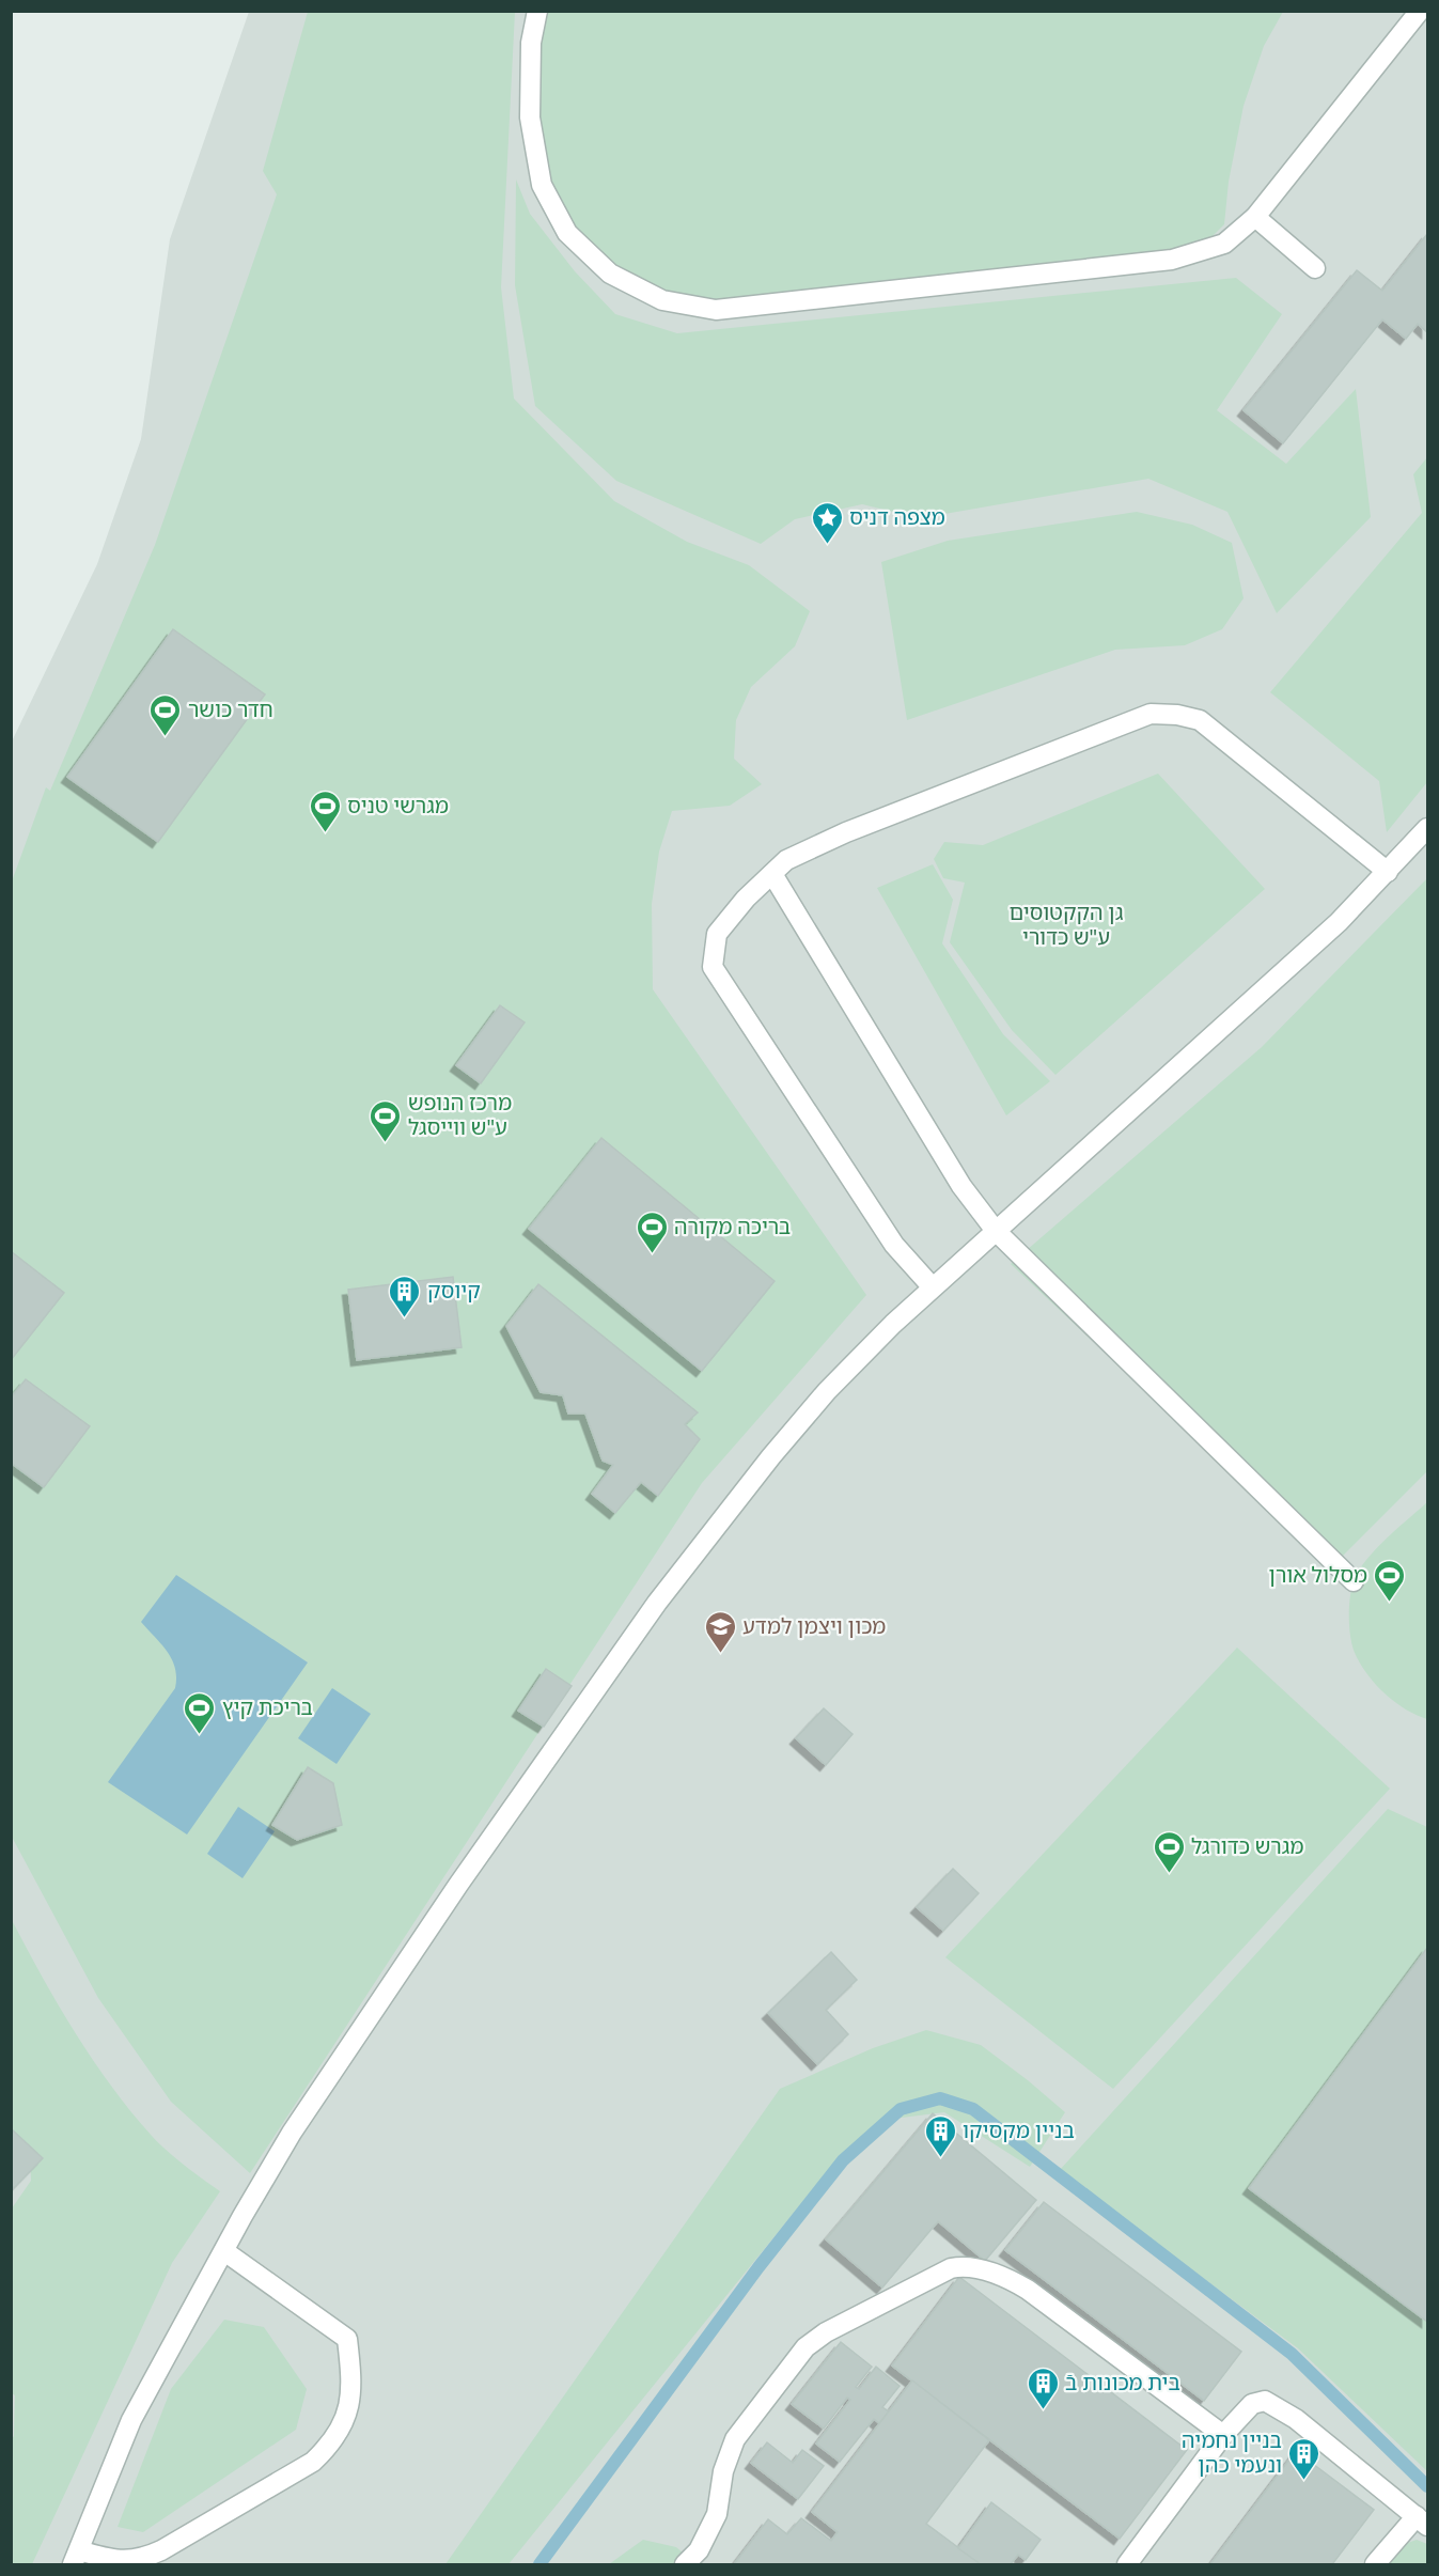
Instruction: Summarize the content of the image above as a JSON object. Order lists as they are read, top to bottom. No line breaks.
{"parks":["גן הקקטוסים ע\"ש כדורי"],"places":{"place":["מצפה דניס"],"sports":["חדר כושר","מגרשי טניס","מרכז הנופש ע\"ש ווייסגל","בריכה מקורה","מסלול אורן","בריכת קיץ","מגרש כדורגל"],"building":["קיוסק","בניין מקסיקו","בית מכונות בֿ","בניין נחמיה ונעמי כהן"],"school or university":["מכון ויצמן למדע"]}}
